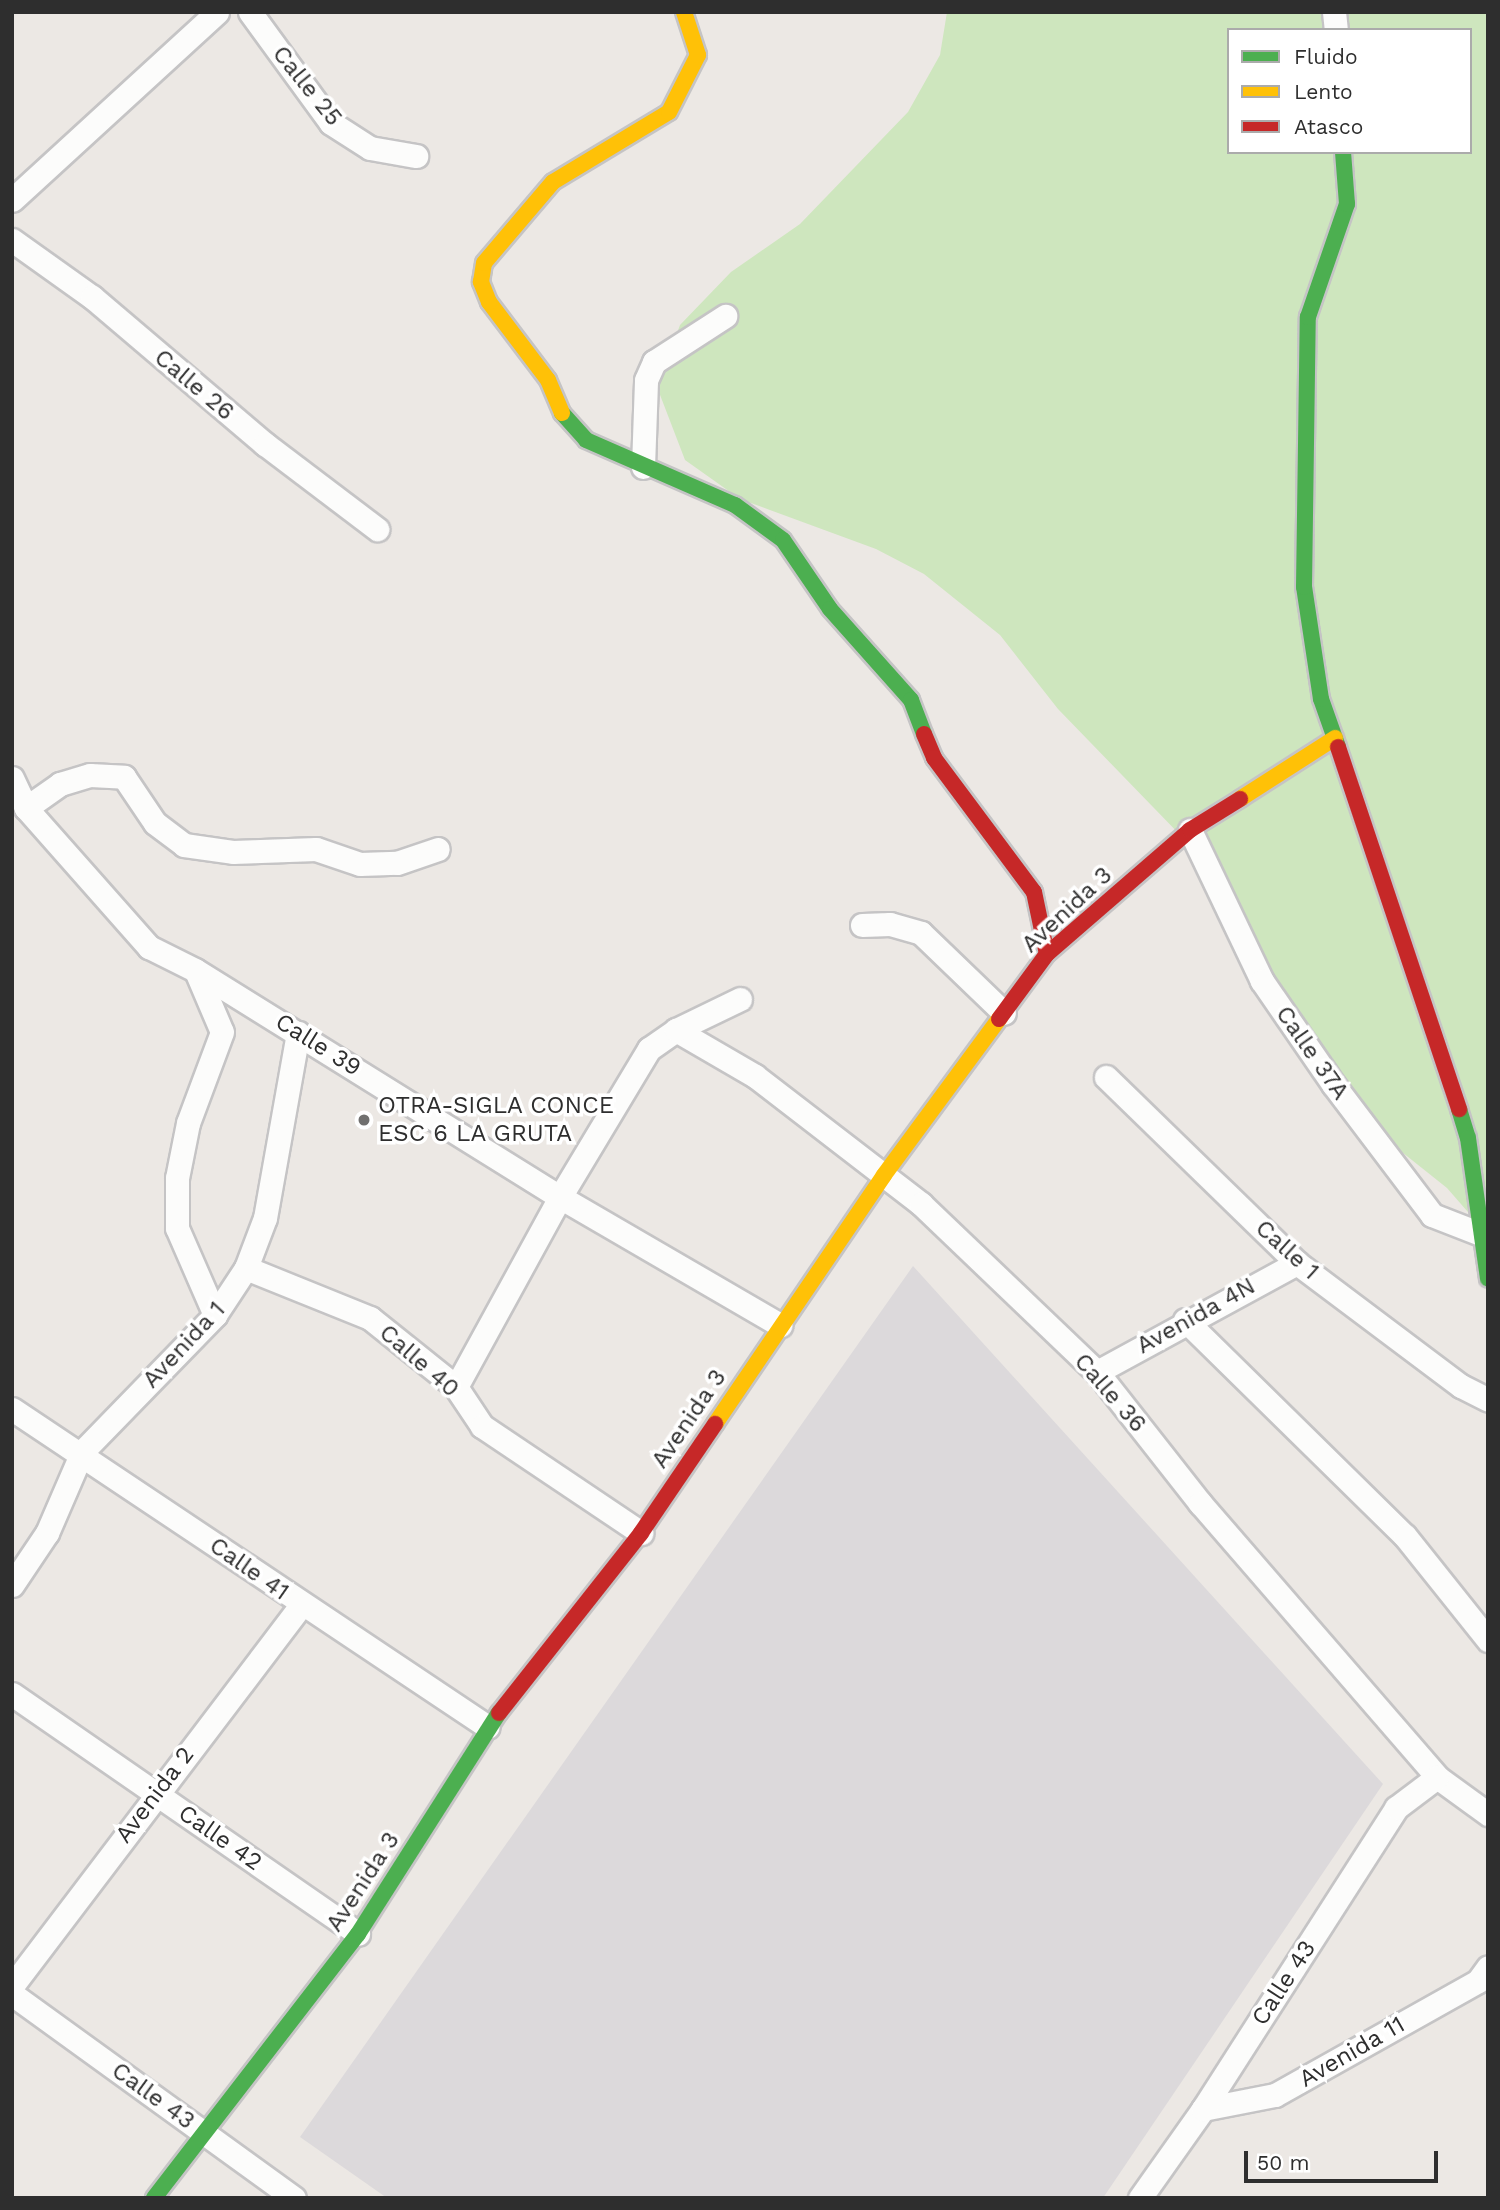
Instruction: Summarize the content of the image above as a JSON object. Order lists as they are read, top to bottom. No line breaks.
{"streets":{"street":["Calle 25","Calle 26","Avenida 3","Calle 39","Calle 37A","Calle 1","Avenida 4N","Avenida 1","Calle 40","Calle 36","Calle 41","Avenida 2","Calle 42","Calle 43","Avenida 11"]},"crossings":[["Avenida 3","Calle 39"],["Avenida 3","Calle 37A"],["Avenida 3","Calle 40"],["Avenida 3","Calle 36"],["Avenida 3","Calle 41"],["Avenida 3","Calle 42"],["Avenida 3","Calle 43"],["Calle 39","Avenida 1"],["Calle 1","Avenida 4N"],["Avenida 4N","Calle 36"],["Avenida 1","Calle 40"],["Avenida 1","Calle 41"],["Calle 36","Calle 43"],["Calle 41","Avenida 2"],["Avenida 2","Calle 42"],["Calle 43","Avenida 11"]],"places":["OTRA-SIGLA CONCE ESC 6 LA GRUTA"],"legend":["Fluido","Lento","Atasco"],"scale_bar":"50 m"}
